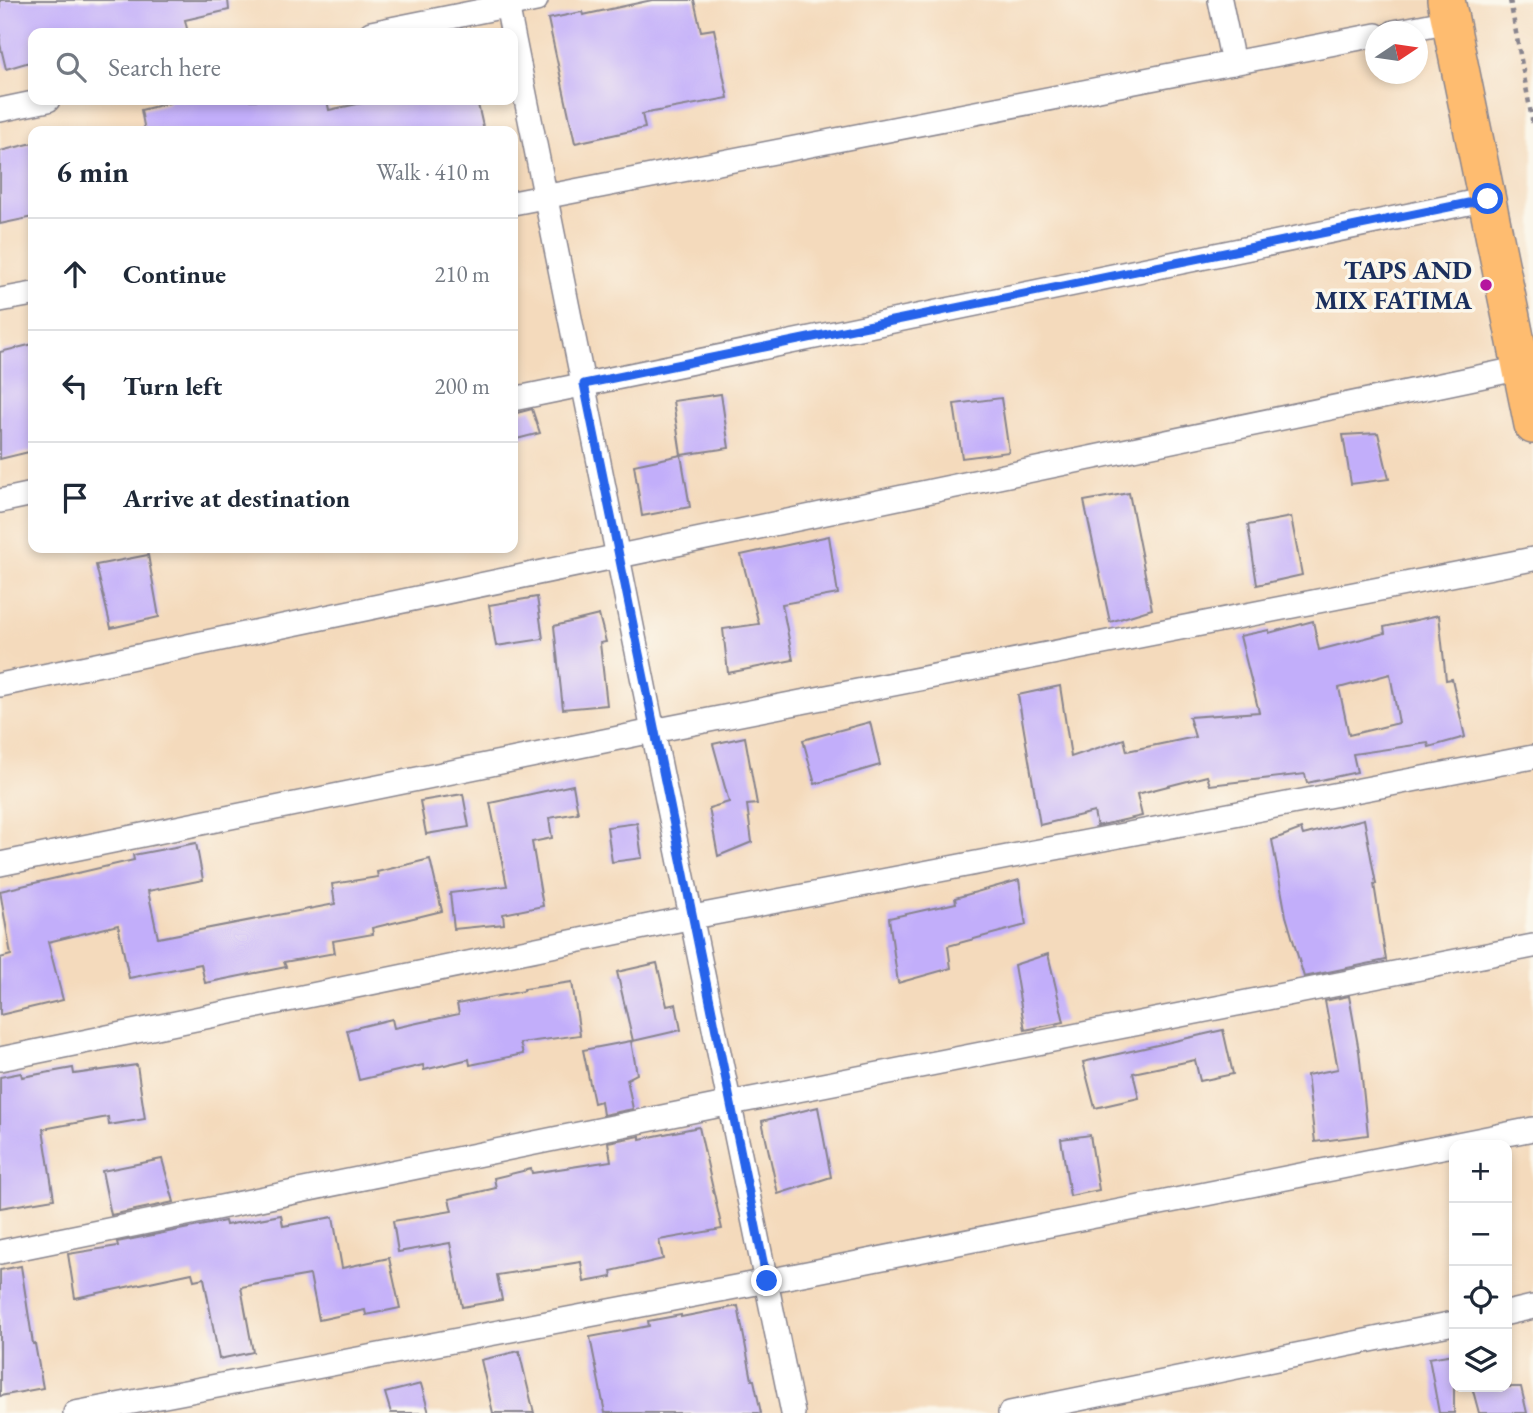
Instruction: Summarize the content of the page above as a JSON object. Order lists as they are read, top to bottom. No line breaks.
{"places":["TAPS AND MIX FATIMA"],"north":"right","page":{"search":"Search here","heading":["6 min","Walk · 410 m"],"list":[["Continue","210 m"],["Turn left","200 m"],"Arrive at destination"],"map_buttons":["+","−"]}}
